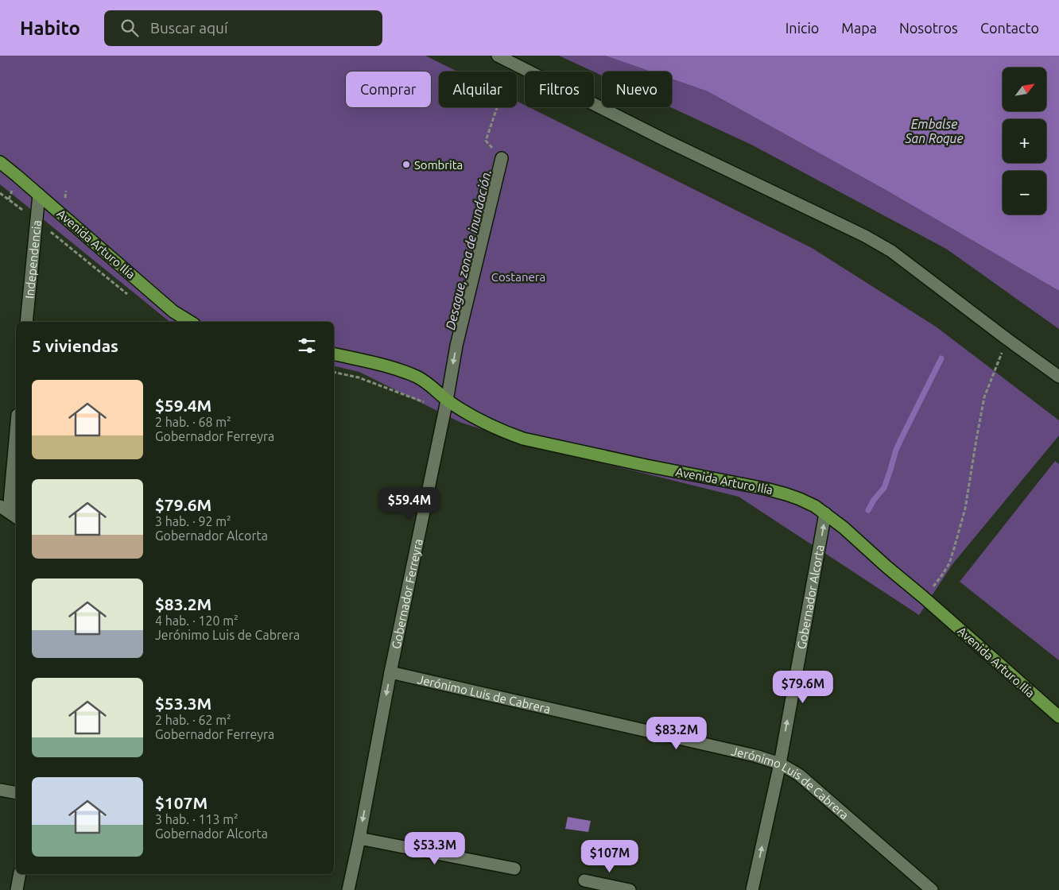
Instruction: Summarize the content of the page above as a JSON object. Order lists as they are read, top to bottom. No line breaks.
{"streets":{"main road":["Avenida Arturo Ilía"],"street":["Independencia","Gobernador Ferreyra","Gobernador Alcorta","Jerónimo Luis de Cabrera"]},"crossings":[["Avenida Arturo Ilía","Independencia"],["Avenida Arturo Ilía","Gobernador Ferreyra"],["Avenida Arturo Ilía","Gobernador Alcorta"],["Gobernador Ferreyra","Jerónimo Luis de Cabrera"],["Gobernador Alcorta","Jerónimo Luis de Cabrera"]],"one_way":["Gobernador Ferreyra","Gobernador Alcorta"],"water":["Embalse San Roque","Desague, zona de inundación."],"parks":["Costanera"],"places":["Sombrita"],"north":"top right","page":{"header":"Habito","search":"Buscar aquí","nav":["Inicio","Mapa","Nosotros","Contacto"],"map_buttons":["+","−"],"chip":["Comprar","Alquilar","Filtros","Nuevo"],"heading":"5 viviendas","list":[{"name":"$59.4M","note":"2 hab. · 68 m² · Gobernador Ferreyra"},{"name":"$79.6M","note":"3 hab. · 92 m² · Gobernador Alcorta"},{"name":"$83.2M","note":"4 hab. · 120 m² · Jerónimo Luis de Cabrera"},{"name":"$53.3M","note":"2 hab. · 62 m² · Gobernador Ferreyra"},{"name":"$107M","note":"3 hab. · 113 m² · Gobernador Alcorta"}],"price":["$59.4M","$79.6M","$83.2M","$53.3M","$107M"]}}
